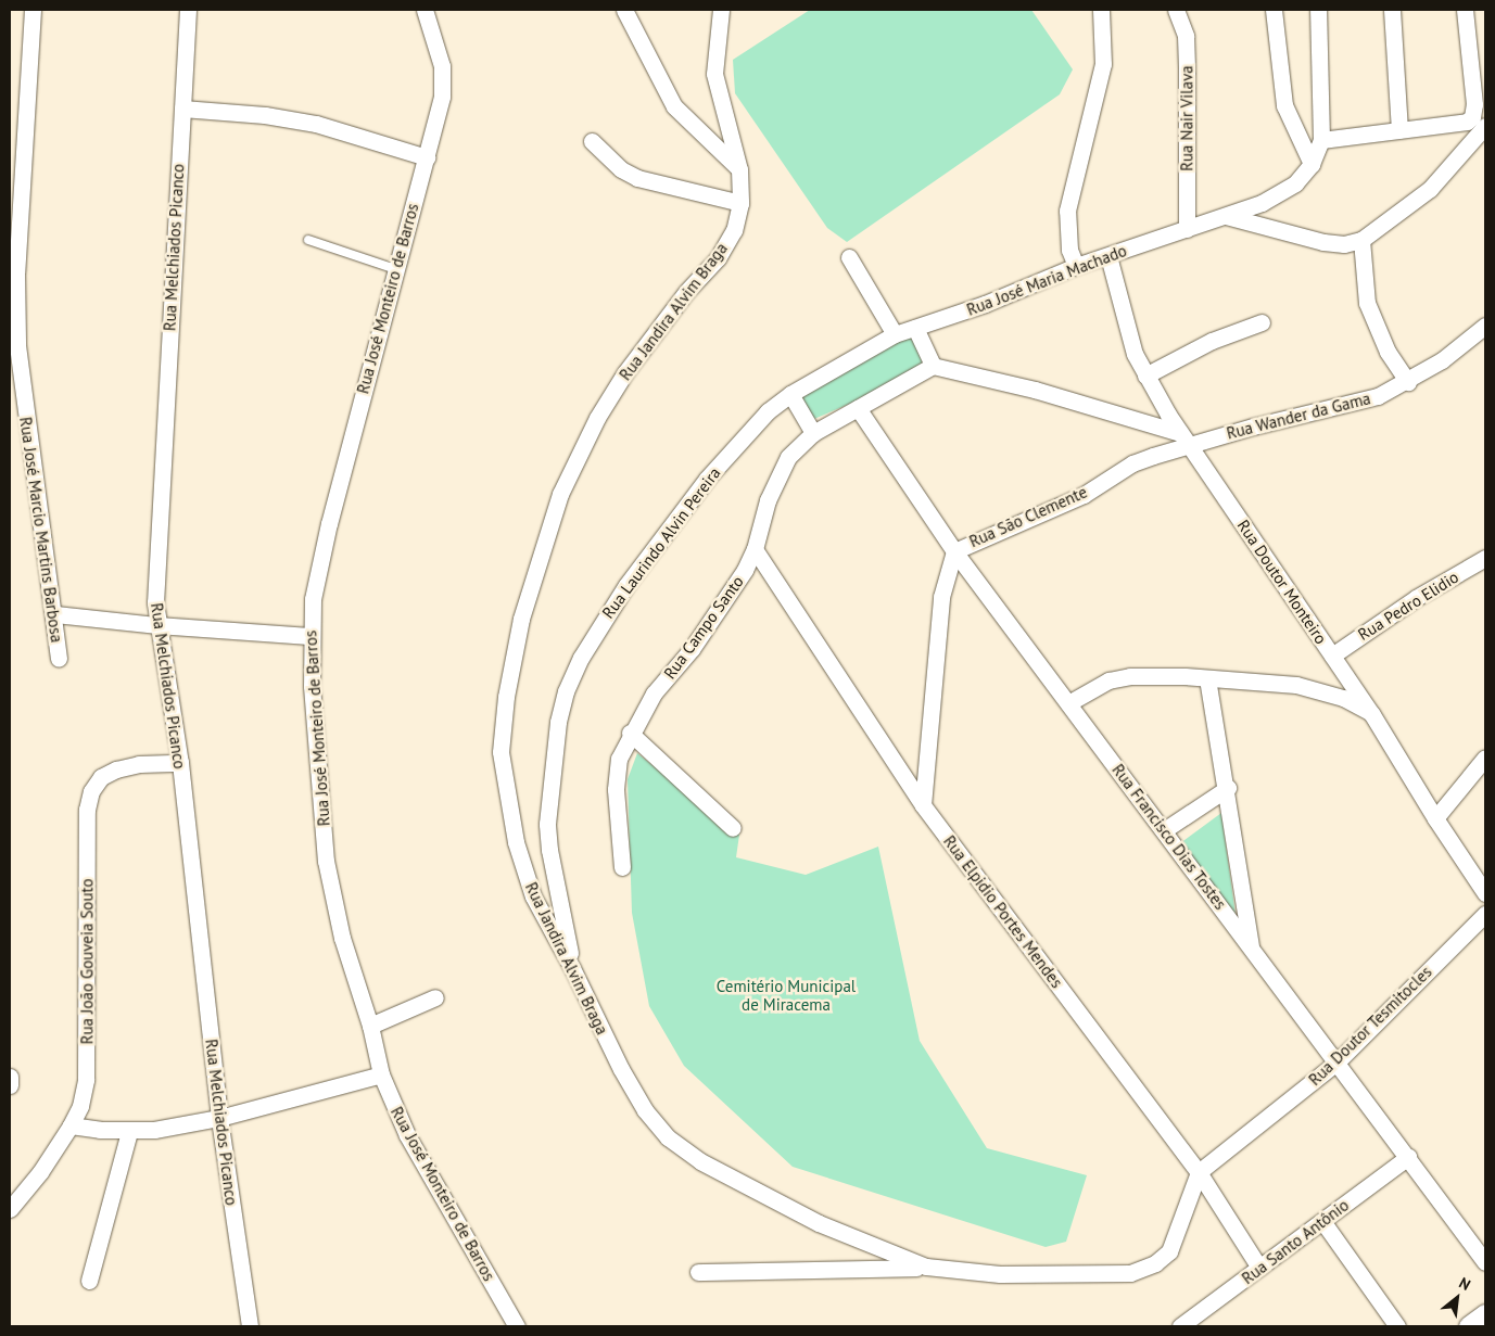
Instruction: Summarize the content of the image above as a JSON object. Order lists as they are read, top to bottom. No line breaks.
{"streets":{"street":["Rua Nair Vilava","Rua Melchiados Picanco","Rua José Maria Machado","Rua José Monteiro de Barros","Rua Jandira Alvim Braga","Rua Wander da Gama","Rua São Clemente","Rua José Marcio Martins Barbosa","Rua Laurindo Alvin Pereira","Rua Doutor Monteiro","Rua Pedro Elidio","Rua Campo Santo","Rua Francisco Dias Tostes","Rua Elpidio Portes Mendes","Rua João Gouveia Souto","Rua Doutor Tesmitocles","Rua Santo Antônio"]},"crossings":[["Rua Nair Vilava","Rua José Maria Machado"],["Rua Melchiados Picanco","Rua João Gouveia Souto"],["Rua José Maria Machado","Rua Laurindo Alvin Pereira"],["Rua José Maria Machado","Rua Doutor Monteiro"],["Rua Jandira Alvim Braga","Rua Laurindo Alvin Pereira"],["Rua Jandira Alvim Braga","Rua Elpidio Portes Mendes"],["Rua Jandira Alvim Braga","Rua Doutor Tesmitocles"],["Rua Wander da Gama","Rua São Clemente"],["Rua Wander da Gama","Rua Doutor Monteiro"],["Rua São Clemente","Rua Doutor Monteiro"],["Rua São Clemente","Rua Francisco Dias Tostes"],["Rua São Clemente","Rua Elpidio Portes Mendes"],["Rua Doutor Monteiro","Rua Pedro Elidio"],["Rua Campo Santo","Rua Francisco Dias Tostes"],["Rua Campo Santo","Rua Elpidio Portes Mendes"],["Rua Francisco Dias Tostes","Rua Doutor Tesmitocles"],["Rua Francisco Dias Tostes","Rua Santo Antônio"],["Rua Elpidio Portes Mendes","Rua Doutor Tesmitocles"],["Rua Elpidio Portes Mendes","Rua Santo Antônio"]],"parks":["Cemitério Municipal de Miracema"],"north":"top right"}
